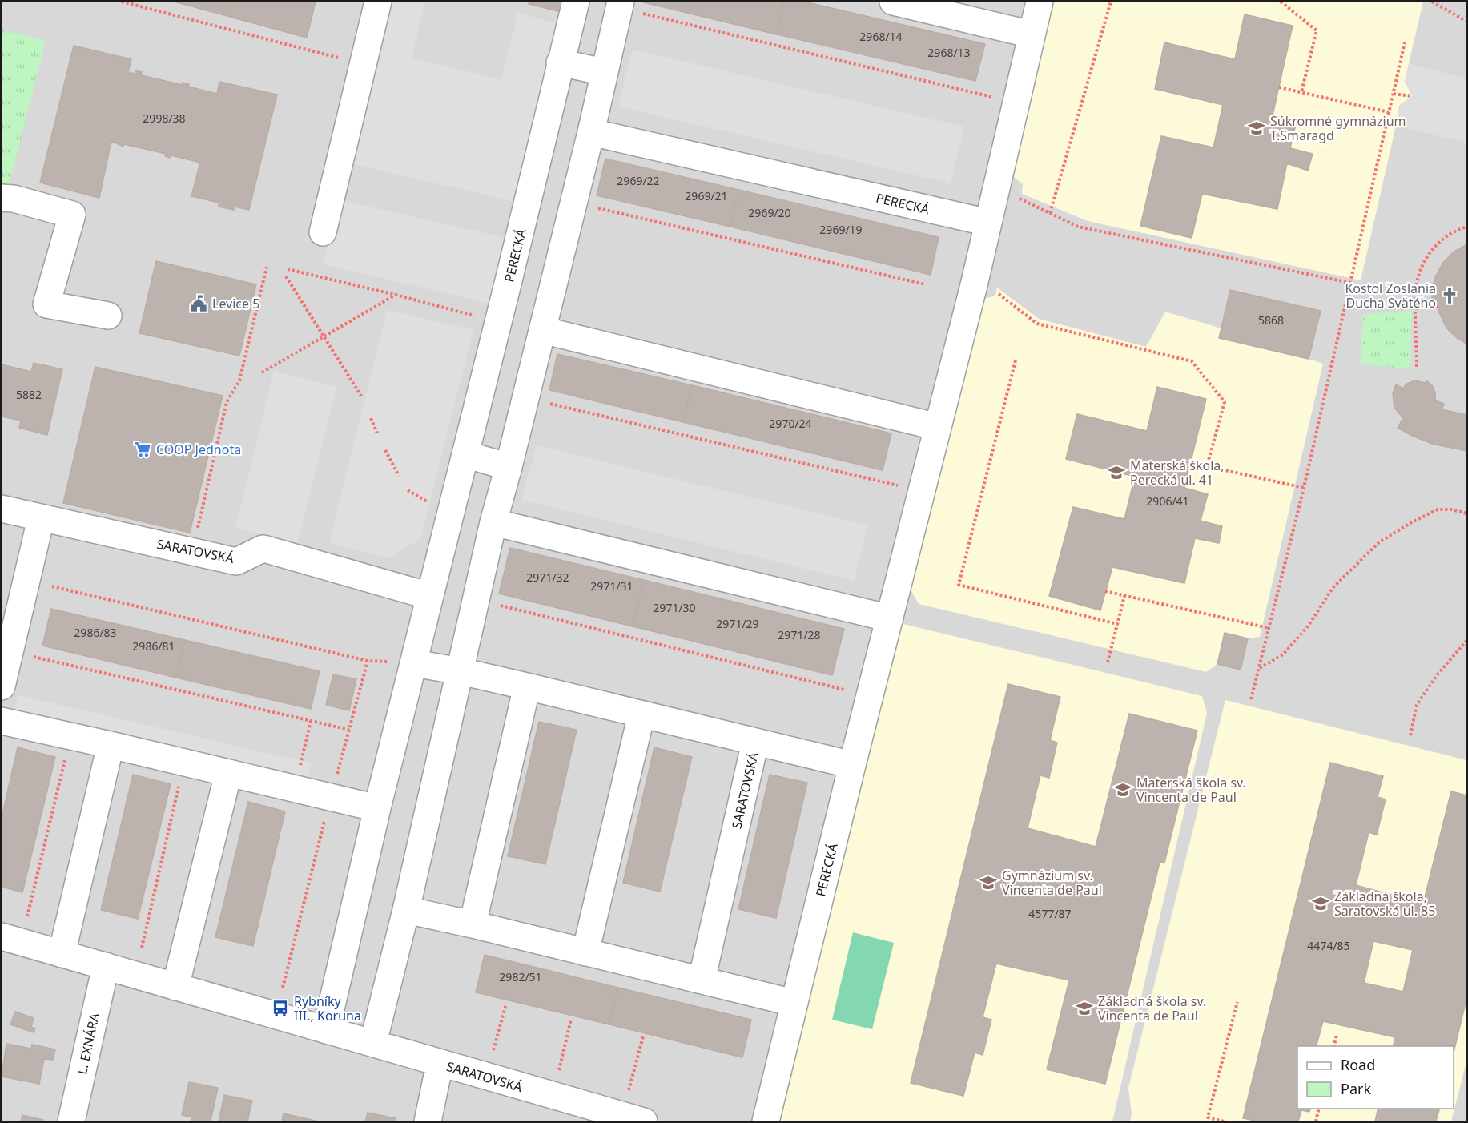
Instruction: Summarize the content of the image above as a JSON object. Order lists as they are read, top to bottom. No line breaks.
{"streets":{"street":["PERECKÁ","SARATOVSKÁ","L. EXNÁRA"]},"crossings":[["PERECKÁ","SARATOVSKÁ"],["SARATOVSKÁ","L. EXNÁRA"]],"places":{"school or university":["Súkromné gymnázium T.Smaragd","Materská škola, Perecká ul. 41","Materská škola sv. Vincenta de Paul","Gymnázium sv. Vincenta de Paul","Základná škola, Saratovská ul. 85","Základná škola sv. Vincenta de Paul"],"church":["Kostol Zoslania Ducha Svätého"],"public building":["Levice 5"],"supermarket":["COOP Jednota"],"bus stop":["Rybníky III., Koruna"]},"house_numbers":["2968/14","2968/13","2998/38","2969/22","2969/21","2969/20","2969/19","5868","5882","2970/24","2906/41","2971/32","2971/31","2971/30","2971/29","2986/83","2971/28","2986/81","4577/87","4474/85","2982/51"],"legend":["Road","Park"]}
